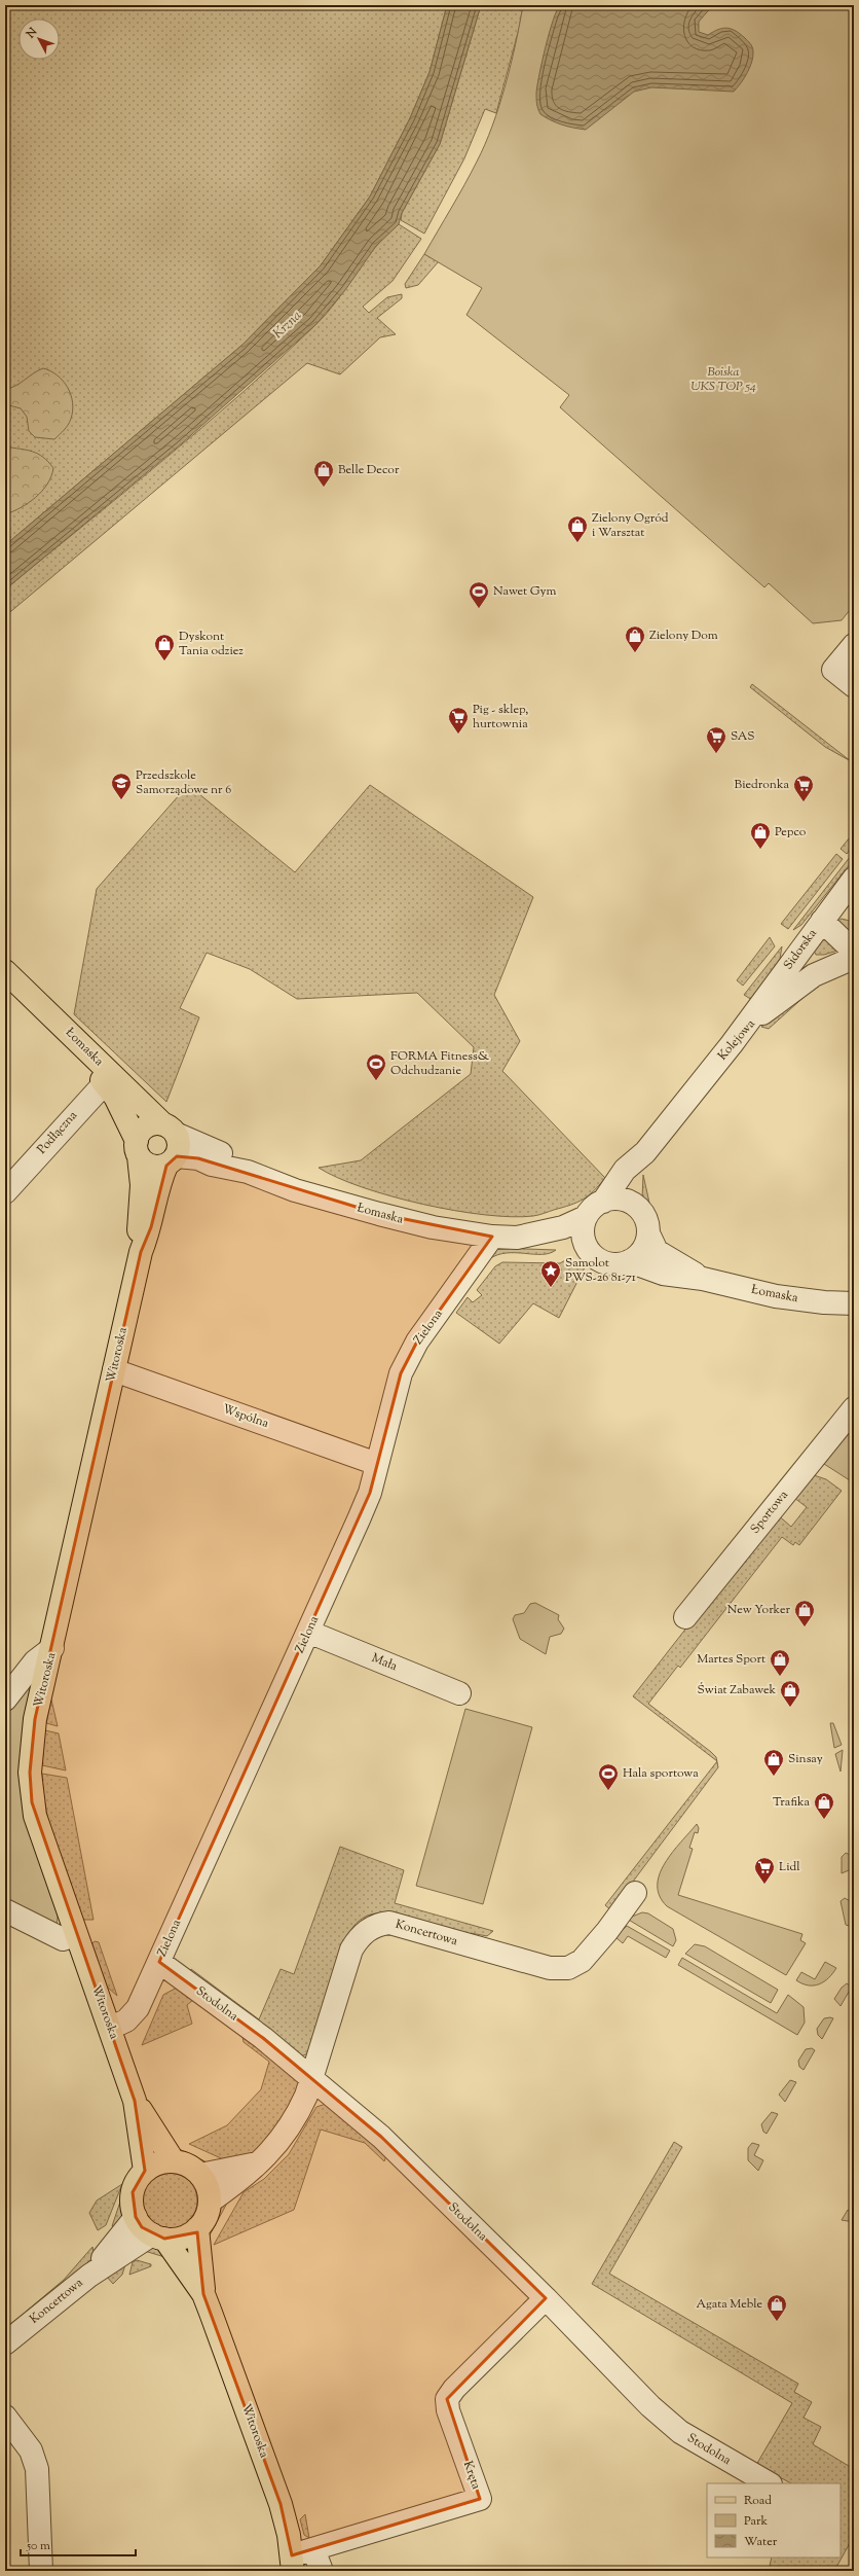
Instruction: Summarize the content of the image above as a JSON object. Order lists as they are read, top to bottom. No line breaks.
{"streets":{"main road":["Łomaska","Witoroska"],"street":["Sidorska","Kolejowa","Podłączna","Zielona","Wspólna","Sportowa","Mała","Koncertowa","Stodolna","Kręta"]},"crossings":[["Sidorska","Kolejowa"],["Kolejowa","Łomaska"],["Łomaska","Podłączna"],["Łomaska","Zielona"],["Łomaska","Witoroska"],["Podłączna","Witoroska"],["Zielona","Witoroska"],["Zielona","Wspólna"],["Zielona","Mała"],["Zielona","Stodolna"],["Witoroska","Wspólna"],["Witoroska","Koncertowa"],["Witoroska","Kręta"],["Koncertowa","Stodolna"],["Stodolna","Kręta"]],"water":["Krzna"],"parks":["Boiska UKS TOP 54"],"places":{"shop":["Belle Decor","Zielony Ogród i Warsztat","Zielony Dom","Dyskont Tania odziez","Pepco","New Yorker","Martes Sport","Świat Zabawek","Sinsay","Trafika","Agata Meble"],"sports":["Nawet Gym","FORMA Fitness& Odchudzanie","Hala sportowa"],"supermarket":["Pig - sklep, hurtownia","SAS","Biedronka","Lidl"],"school or university":["Przedszkole Samorządowe nr 6"],"place":["Samolot PWS-26 81-71"]},"legend":["Road","Park","Water"],"scale_bar":"50 m","north":"top left"}
